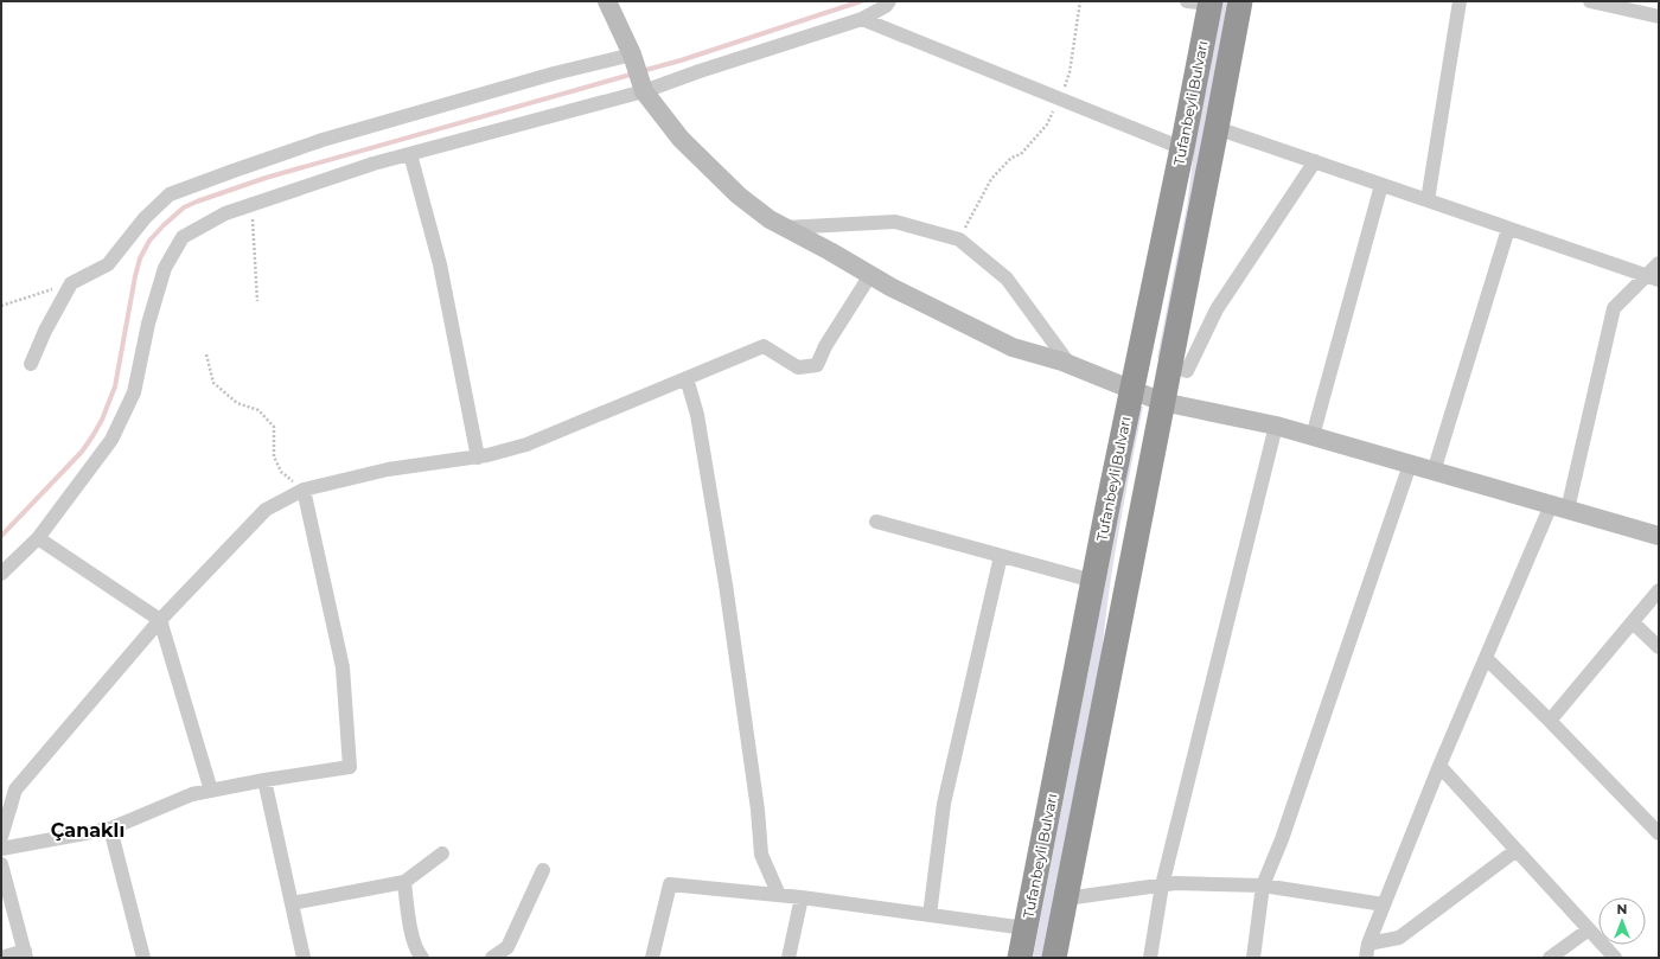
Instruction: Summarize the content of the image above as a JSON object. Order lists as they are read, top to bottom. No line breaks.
{"streets":{"highway":["Tufanbeyli Bulvarı"]},"districts":["Çanaklı"],"north":"top"}
